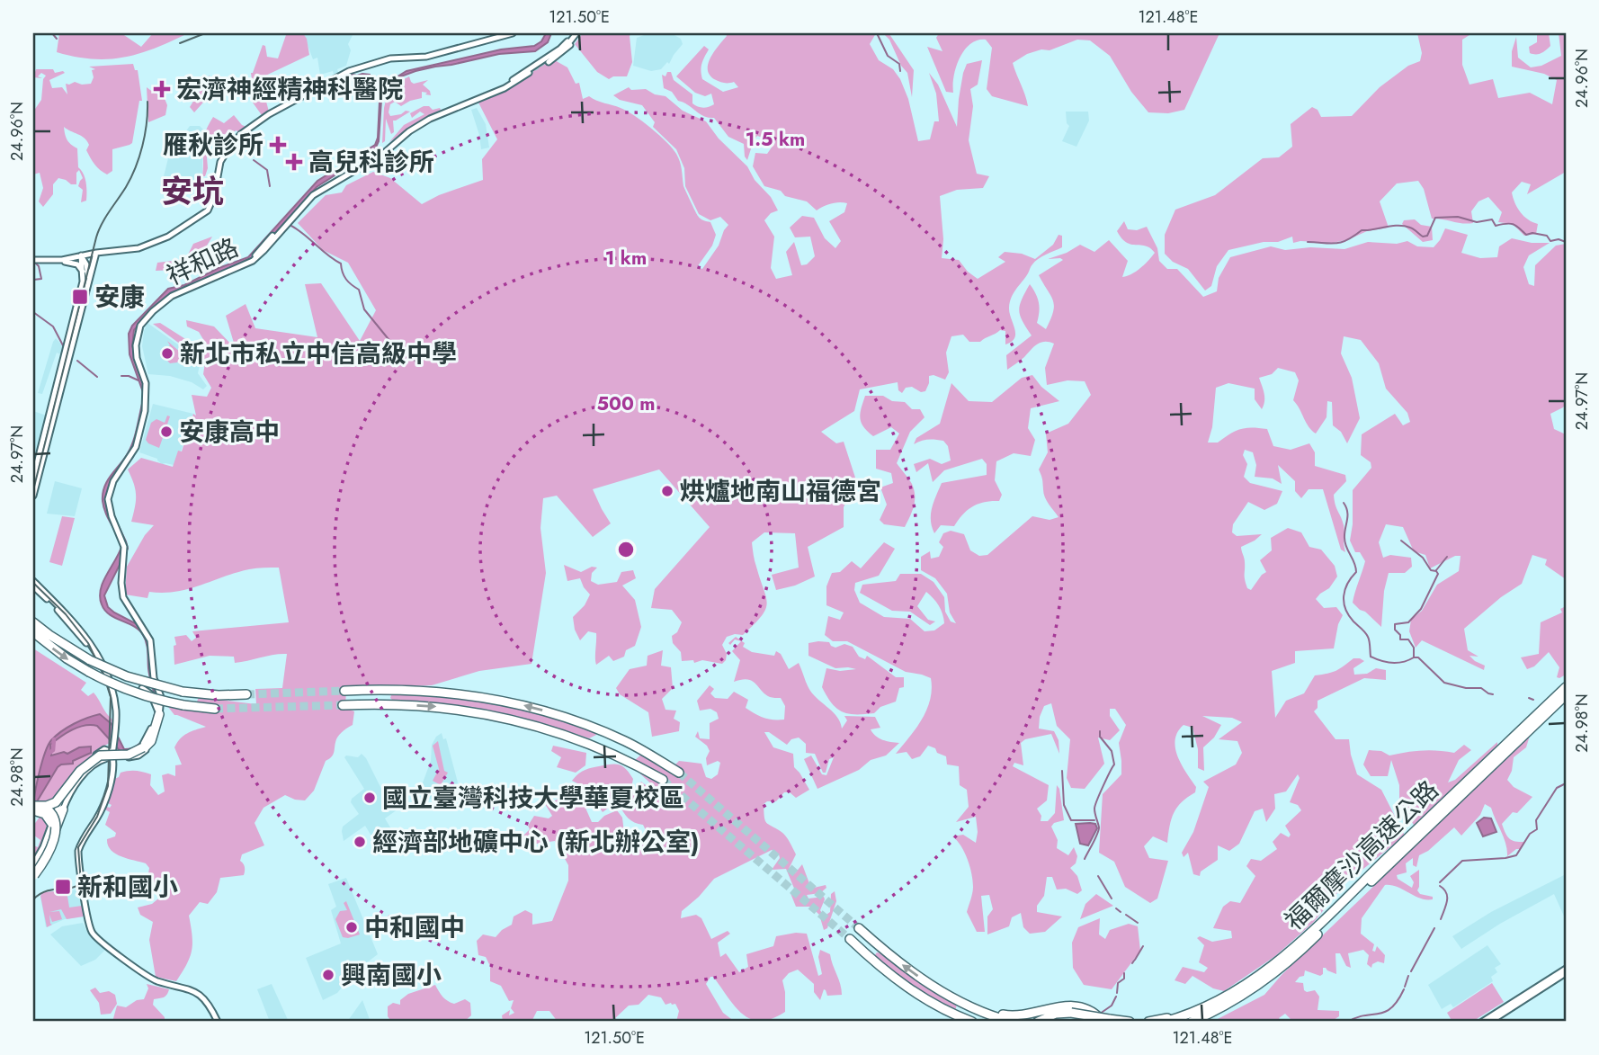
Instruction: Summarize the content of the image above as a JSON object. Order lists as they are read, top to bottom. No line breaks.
{"streets":{"highway":["福爾摩沙高速公路"],"main road":["祥和路"]},"districts":["安坑"],"places":{"health":["宏濟神經精神科醫院","雁秋診所","高兒科診所"],"transit":["安康","新和國小"],"other":["新北市私立中信高級中學","安康高中","烘爐地南山福德宮","國立臺灣科技大學華夏校區","經濟部地礦中心 (新北辦公室)","中和國中","興南國小"]},"coordinates":["121.50°E","121.48°E","24.96°N","24.97°N","24.98°N"],"rings":["1.5 km","1 km","500 m"]}
